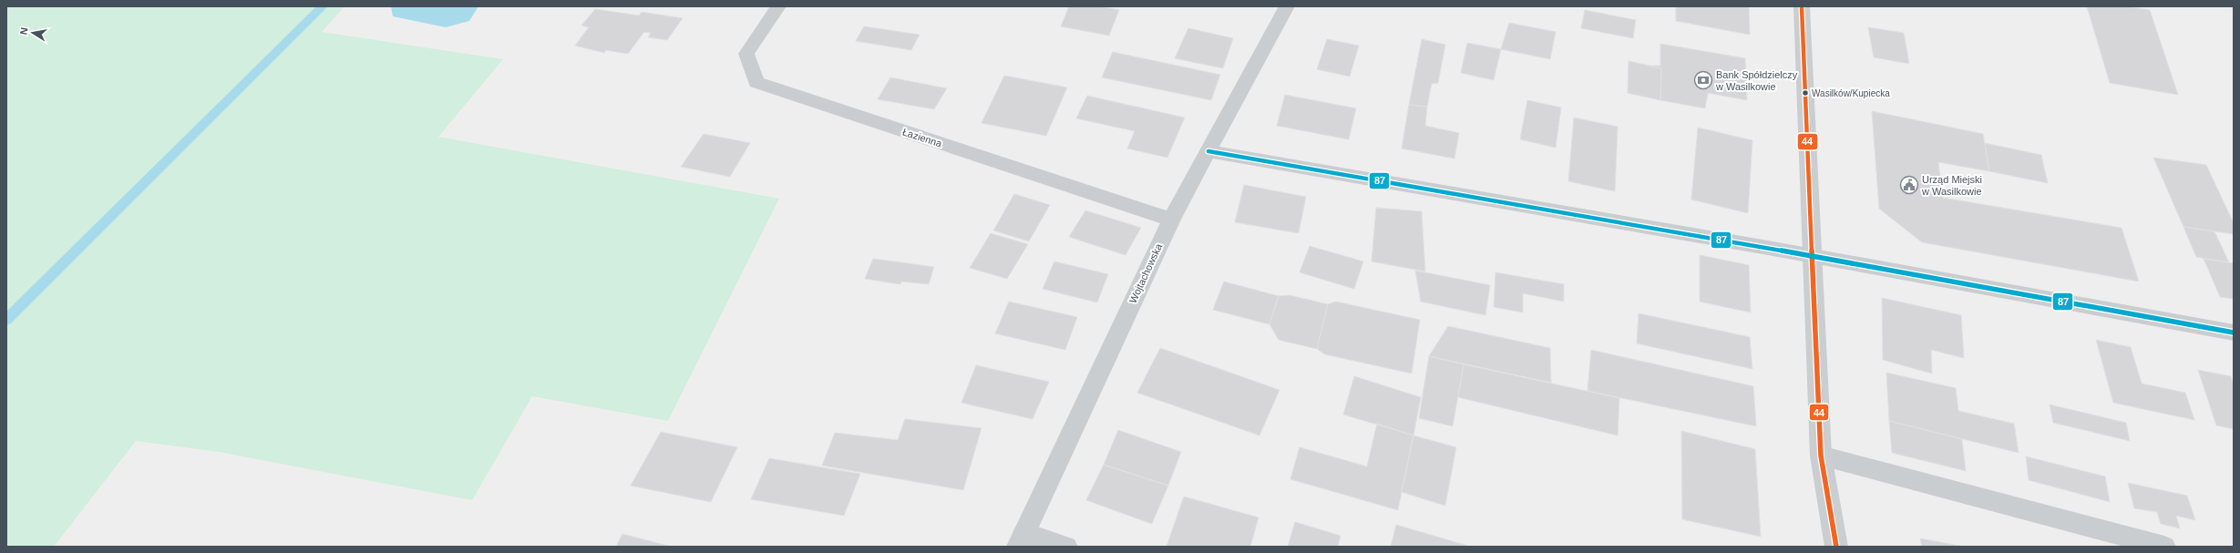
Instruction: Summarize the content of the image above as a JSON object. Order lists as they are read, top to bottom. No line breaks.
{"streets":{"street":["Łazienna","Wojtachowska"]},"crossings":[["Łazienna","Wojtachowska"]],"places":{"bank":["Bank Spółdzielczy w Wasilkowie"],"other":["Wasilków/Kupiecka"],"public building":["Urząd Miejski w Wasilkowie"]},"lines":["transit line 44","transit line 87"],"north":"left"}
